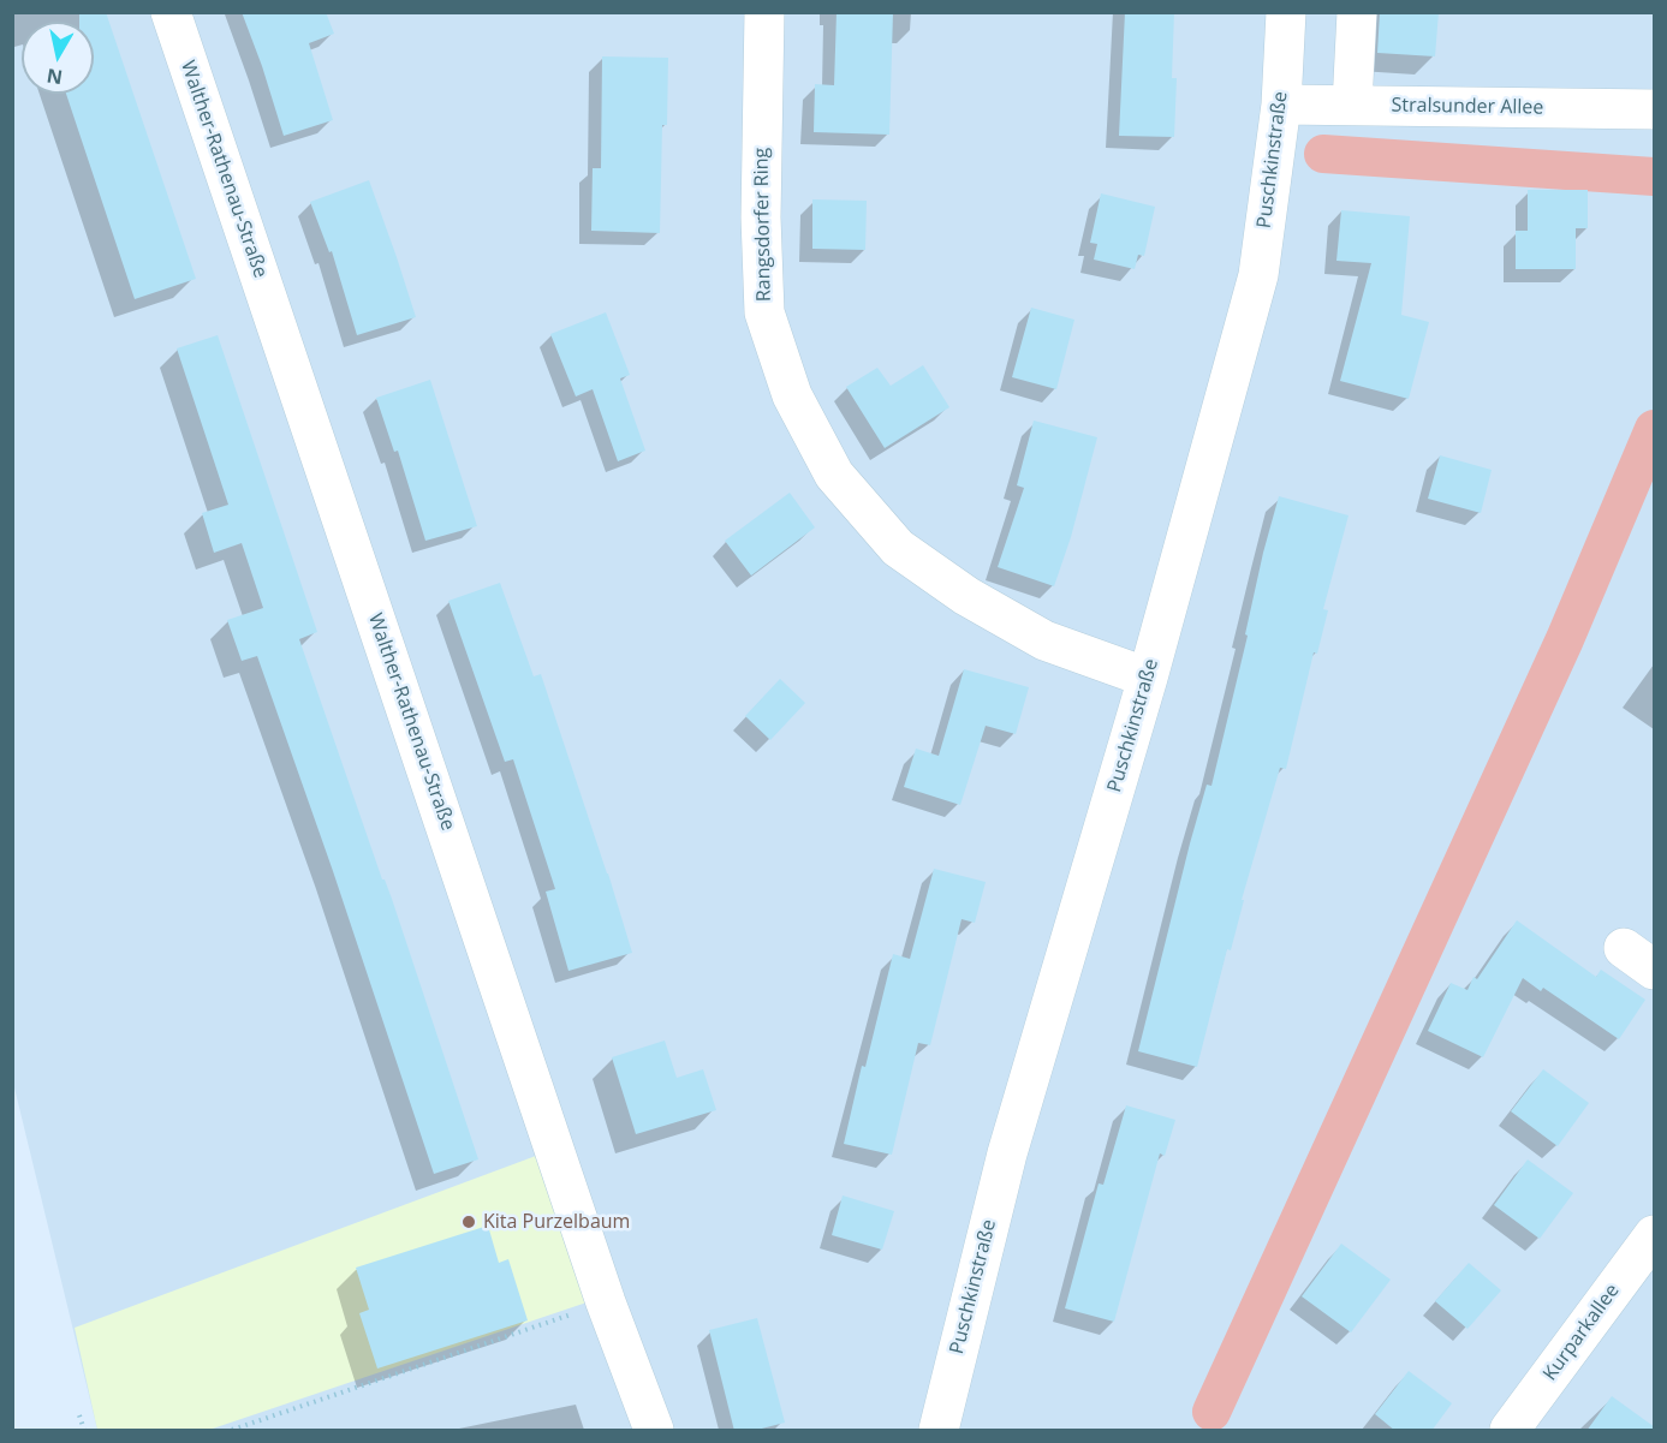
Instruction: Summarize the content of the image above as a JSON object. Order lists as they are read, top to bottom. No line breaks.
{"streets":{"street":["Stralsunder Allee","Puschkinstraße","Walther-Rathenau-Straße","Rangsdorfer Ring","Kurparkallee"]},"crossings":[["Stralsunder Allee","Puschkinstraße"],["Puschkinstraße","Rangsdorfer Ring"]],"places":["Kita Purzelbaum"],"north":"bottom"}
